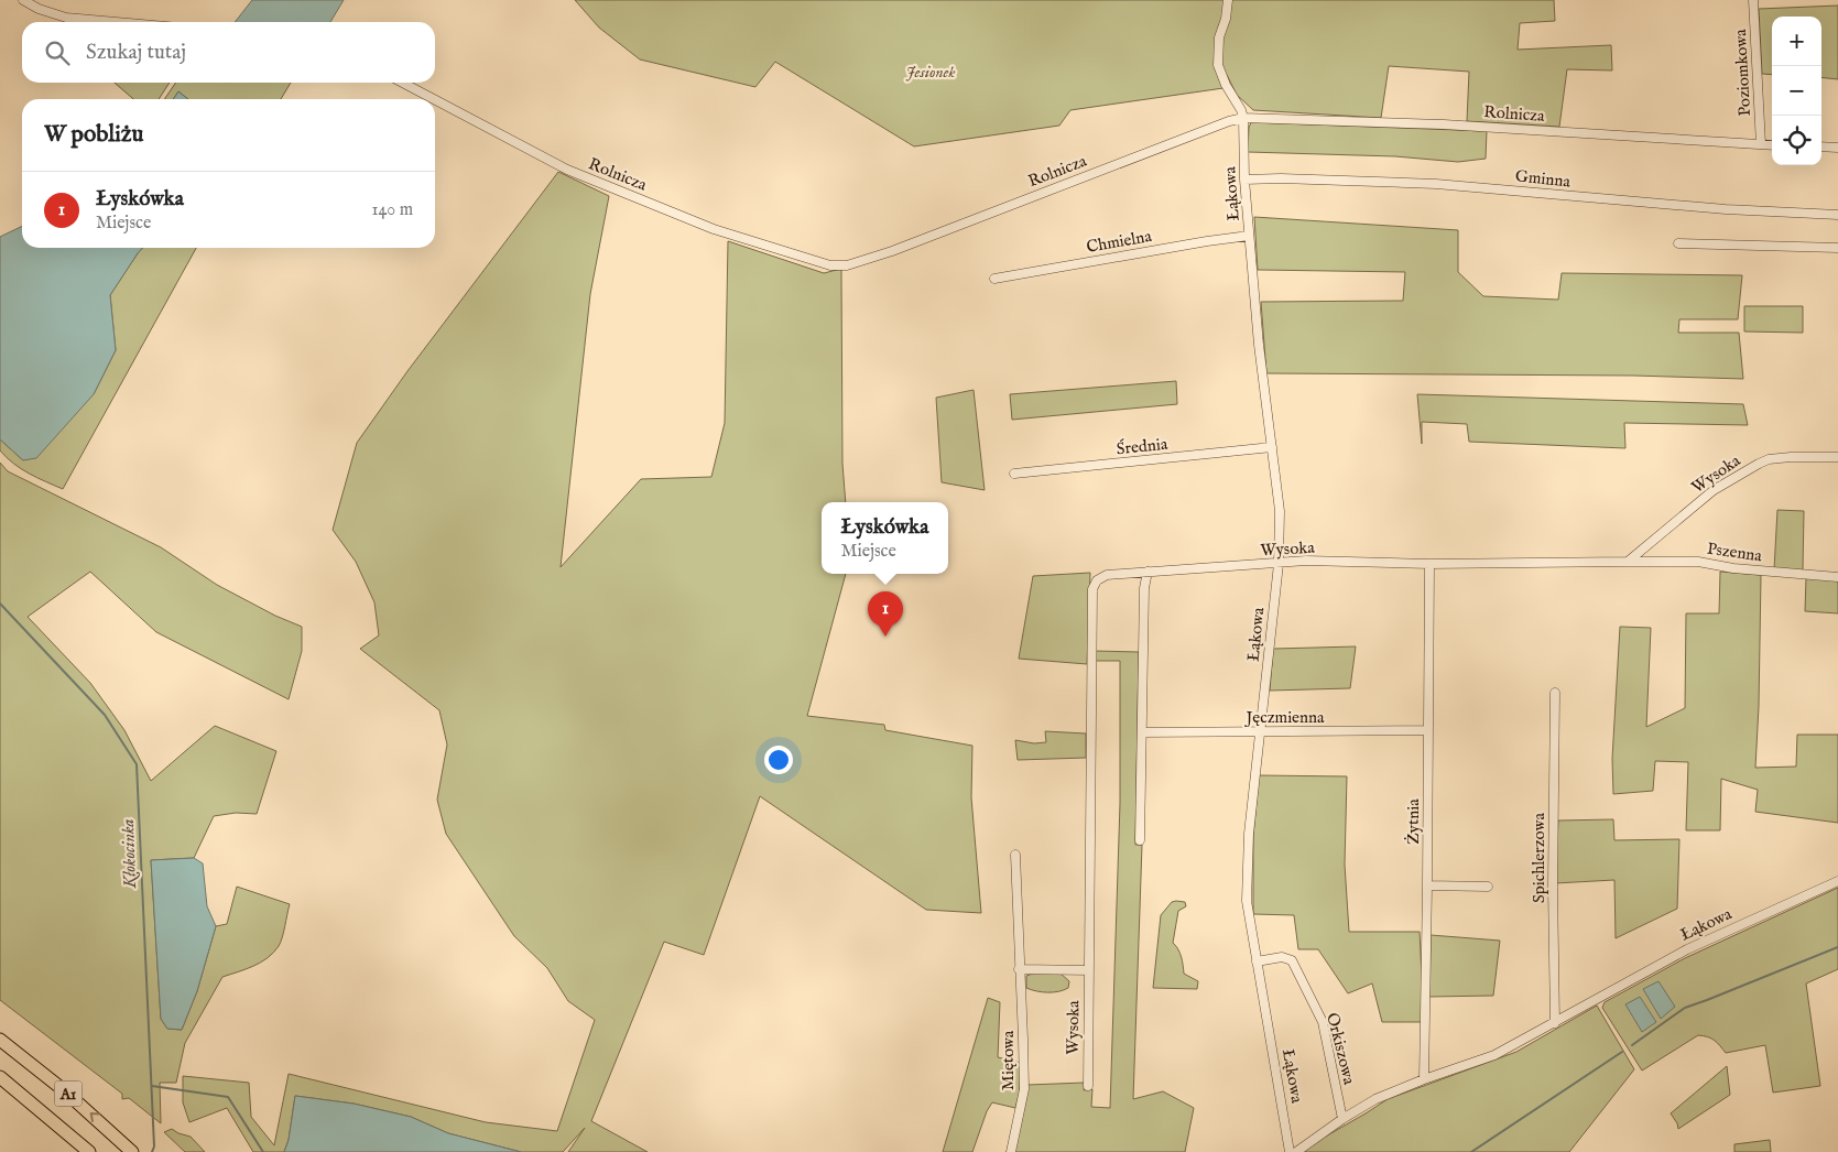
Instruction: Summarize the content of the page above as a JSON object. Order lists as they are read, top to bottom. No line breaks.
{"streets":{"highway":["A1"],"street":["Poziomkowa","Rolnicza","Gminna","Łąkowa","Chmielna","Średnia","Wysoka","Pszenna","Jęczmienna","Żytnia","Spichlerzowa","Orkiszowa","Miętowa"]},"crossings":[["Poziomkowa","Rolnicza"],["Rolnicza","Łąkowa"],["Gminna","Łąkowa"],["Łąkowa","Chmielna"],["Łąkowa","Średnia"],["Łąkowa","Wysoka"],["Łąkowa","Jęczmienna"],["Łąkowa","Żytnia"],["Łąkowa","Spichlerzowa"],["Łąkowa","Orkiszowa"],["Wysoka","Pszenna"],["Wysoka","Żytnia"],["Jęczmienna","Żytnia"]],"water":["Kłokocinka"],"parks":["Jesionek"],"page":{"map_buttons":["+","−"],"search":"Szukaj tutaj","heading":"W pobliżu","list":[{"mark":"1","name":"Łyskówka","note":"Miejsce","value":"140 m"}],"popup":["Łyskówka","Miejsce"],"pins":"1"}}
